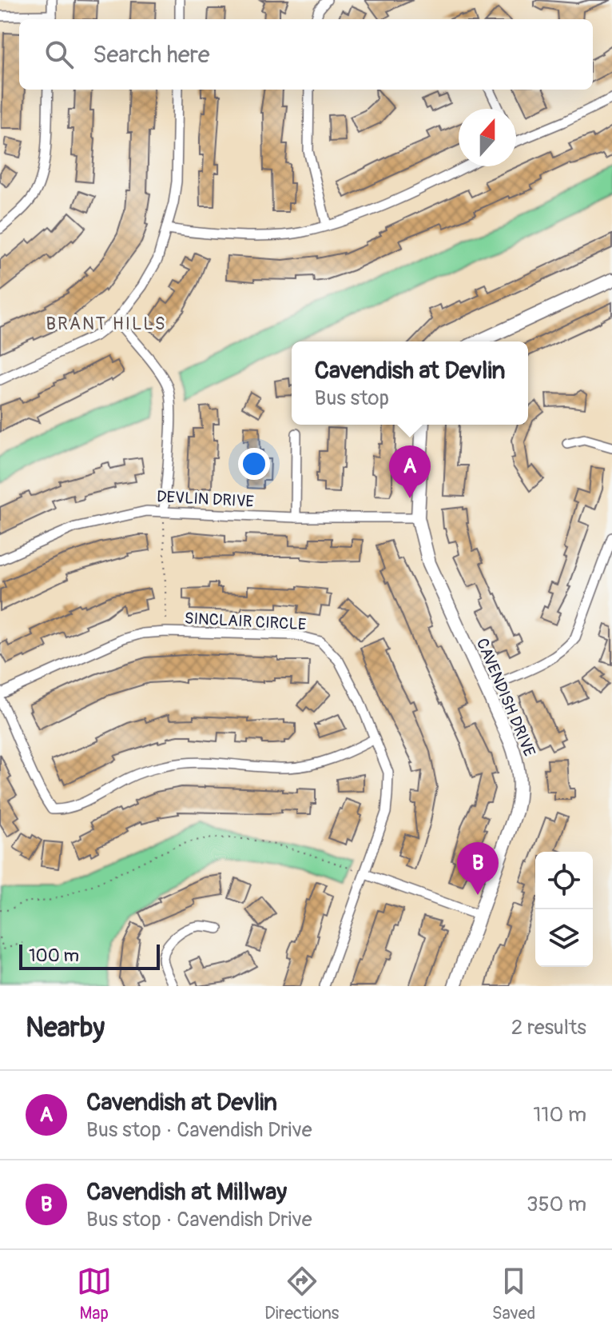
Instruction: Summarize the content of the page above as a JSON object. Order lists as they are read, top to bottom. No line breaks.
{"streets":{"street":["DEVLIN DRIVE","SINCLAIR CIRCLE","CAVENDISH DRIVE"]},"crossings":[["DEVLIN DRIVE","CAVENDISH DRIVE"]],"districts":["BRANT HILLS"],"scale_bar":"100 m","north":"top","page":{"search":"Search here","popup":["Cavendish at Devlin","Bus stop"],"pins":["A","B"],"scale":"100 m","heading":["Nearby","2 results"],"list":[{"mark":"A","name":"Cavendish at Devlin","note":"Bus stop · Cavendish Drive","value":"110 m"},{"mark":"B","name":"Cavendish at Millway","note":"Bus stop · Cavendish Drive","value":"350 m"}],"nav":["Map","Directions","Saved"]}}
